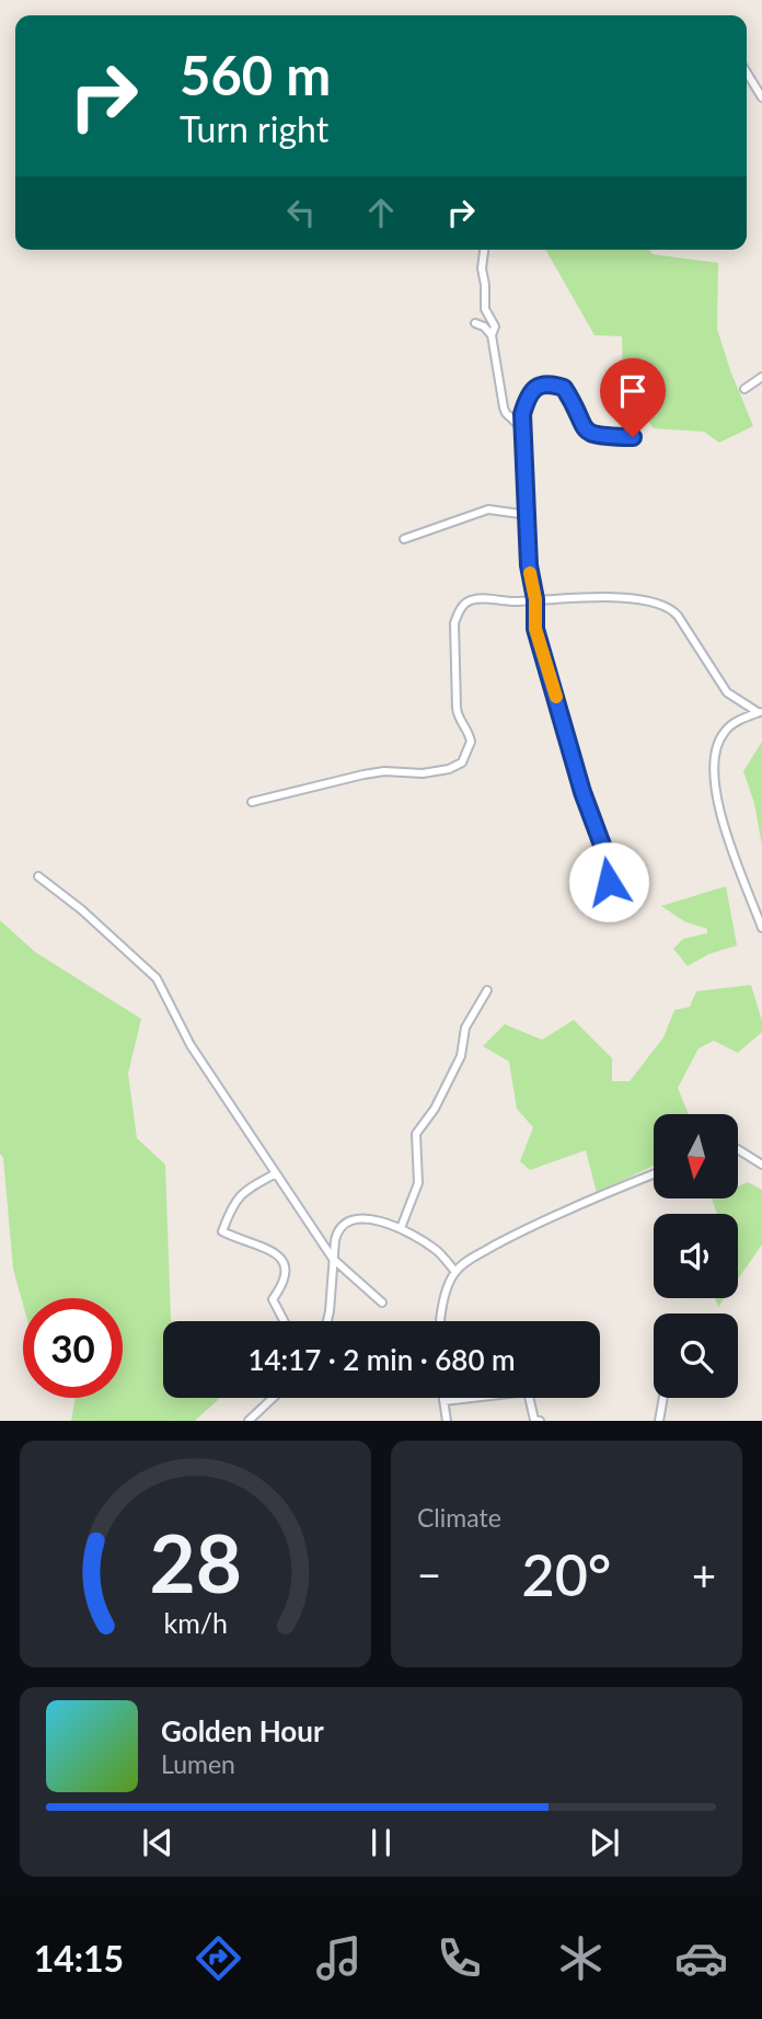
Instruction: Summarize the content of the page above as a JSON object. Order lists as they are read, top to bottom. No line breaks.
{"north":"bottom","page":{"turn":["560 m","Turn right"],"limit":"30","trip":"14:17 · 2 min · 680 m","tile":"Climate","heat":["−","20°","+"],"song":["Golden Hour","Lumen"],"tabs":"14:15","gauge":["28","km/h"]}}
